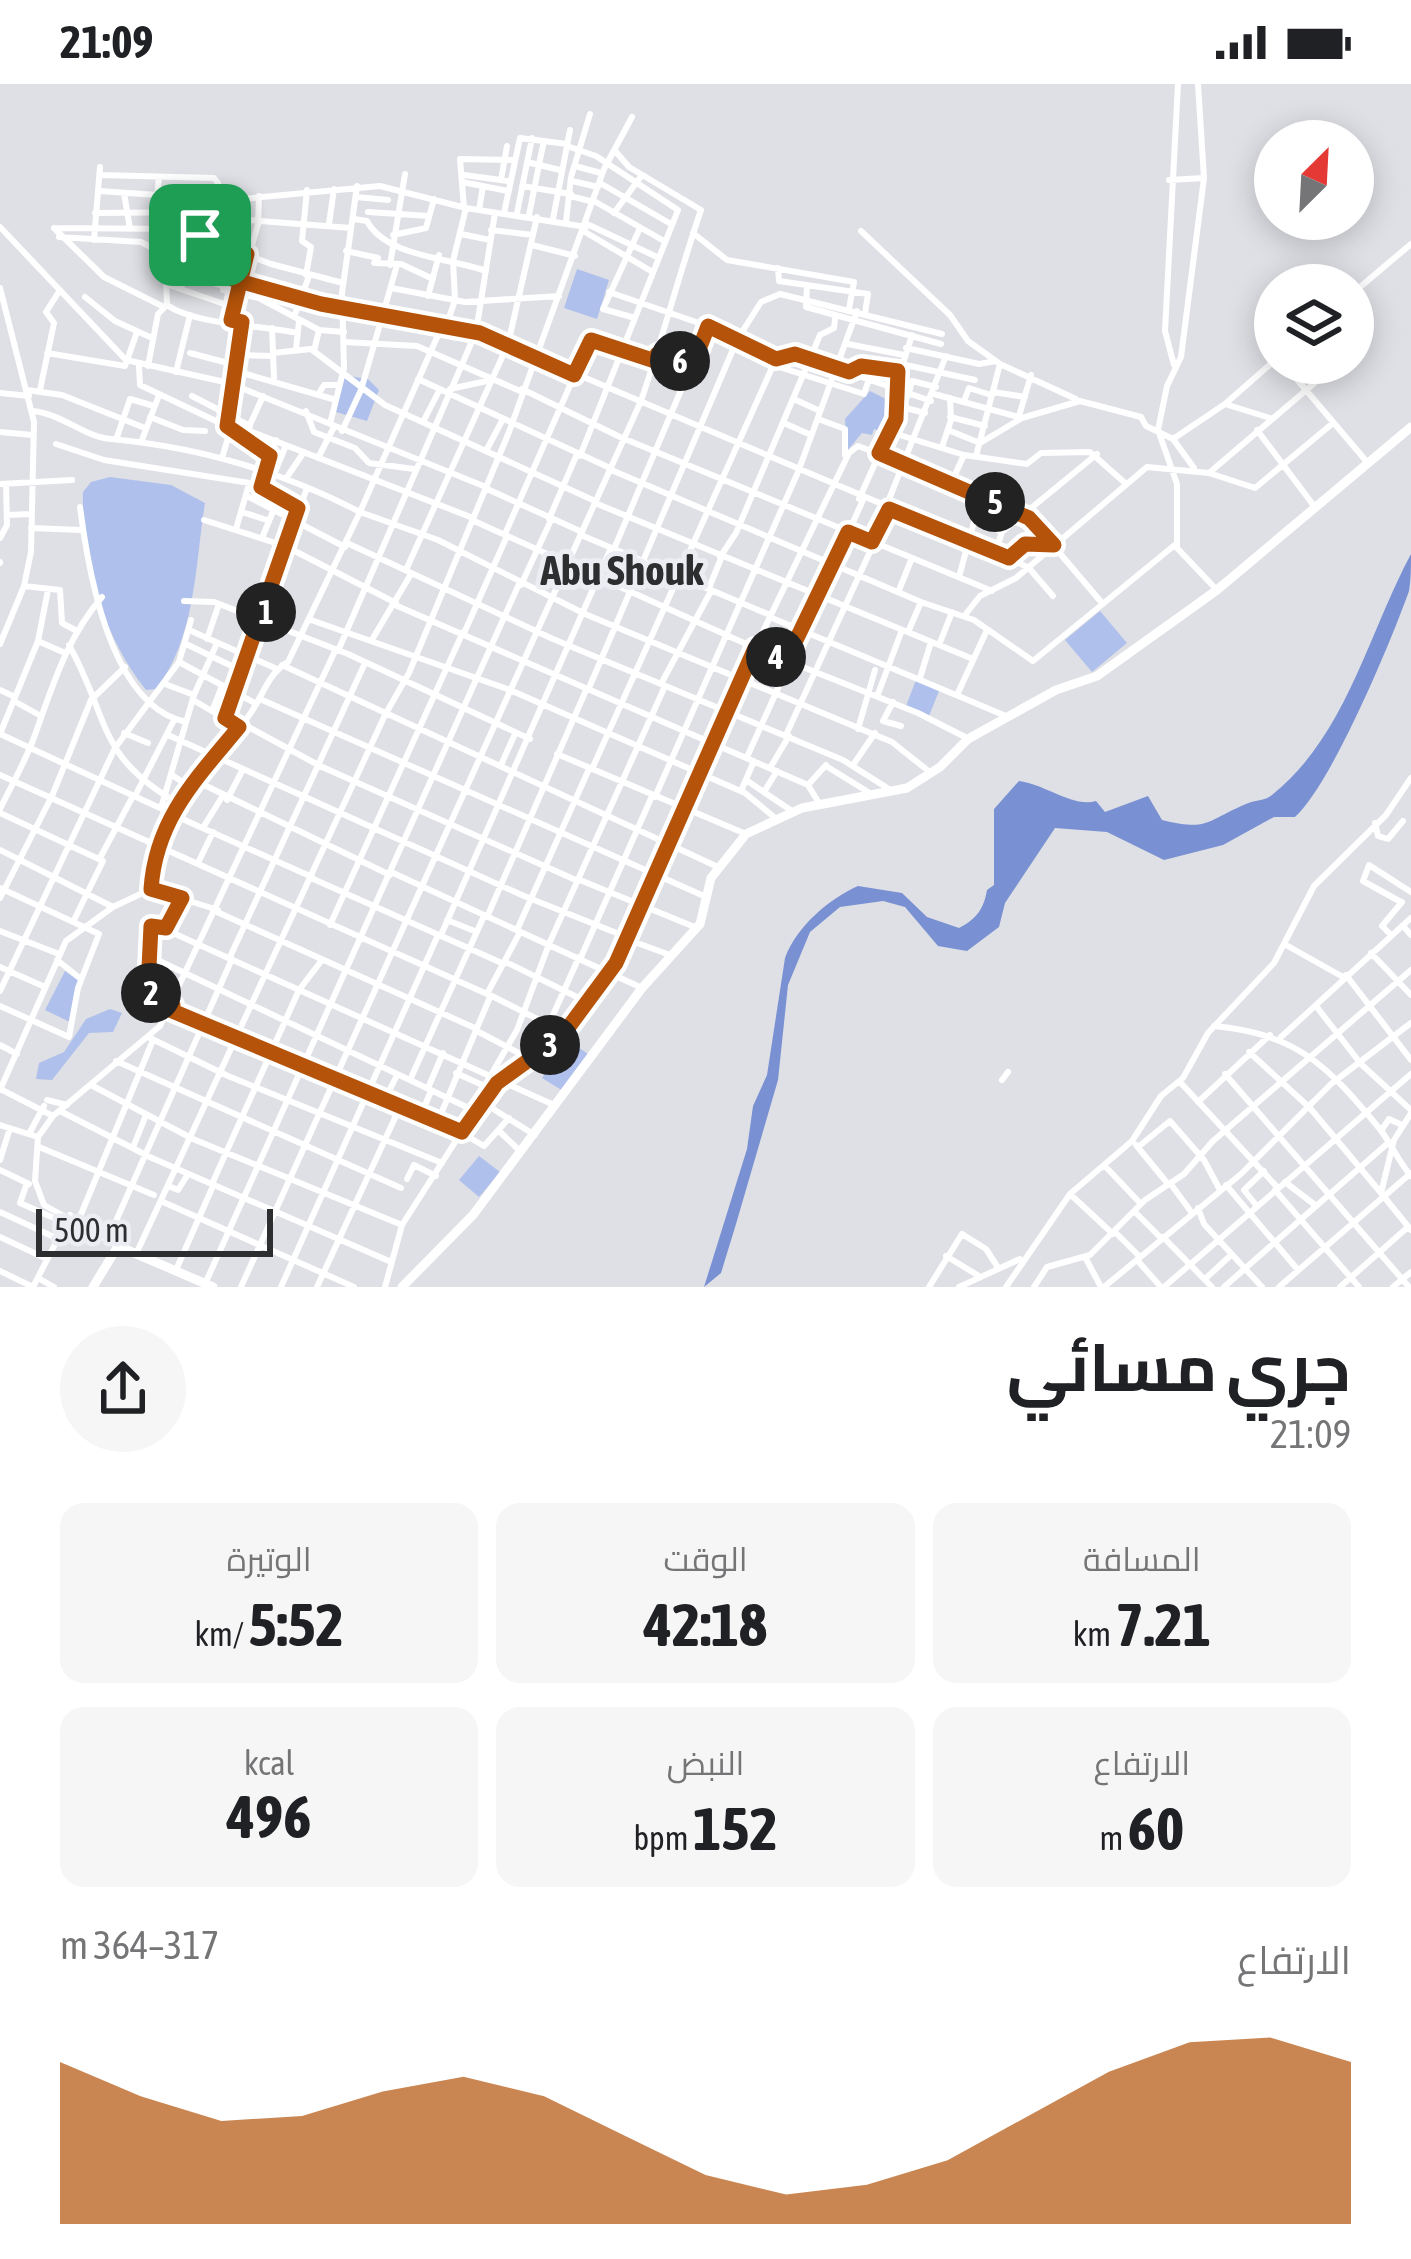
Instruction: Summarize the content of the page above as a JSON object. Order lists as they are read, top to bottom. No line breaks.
{"districts":["Abu Shouk"],"scale_bar":"500 m","north":"top right","page":{"status":"21:09","pins":["6","5","1","4","2","3"],"scale":"500 m","heading":["جري مسائي","21:09"],"stats":[["المسافة","7.21 km"],["الوقت","42:18"],["الوتيرة","5:52 /km"],["الارتفاع","60 m"],["النبض","152 bpm"],["kcal","496"]],"chart":["الارتفاع","317–364 m"]}}
